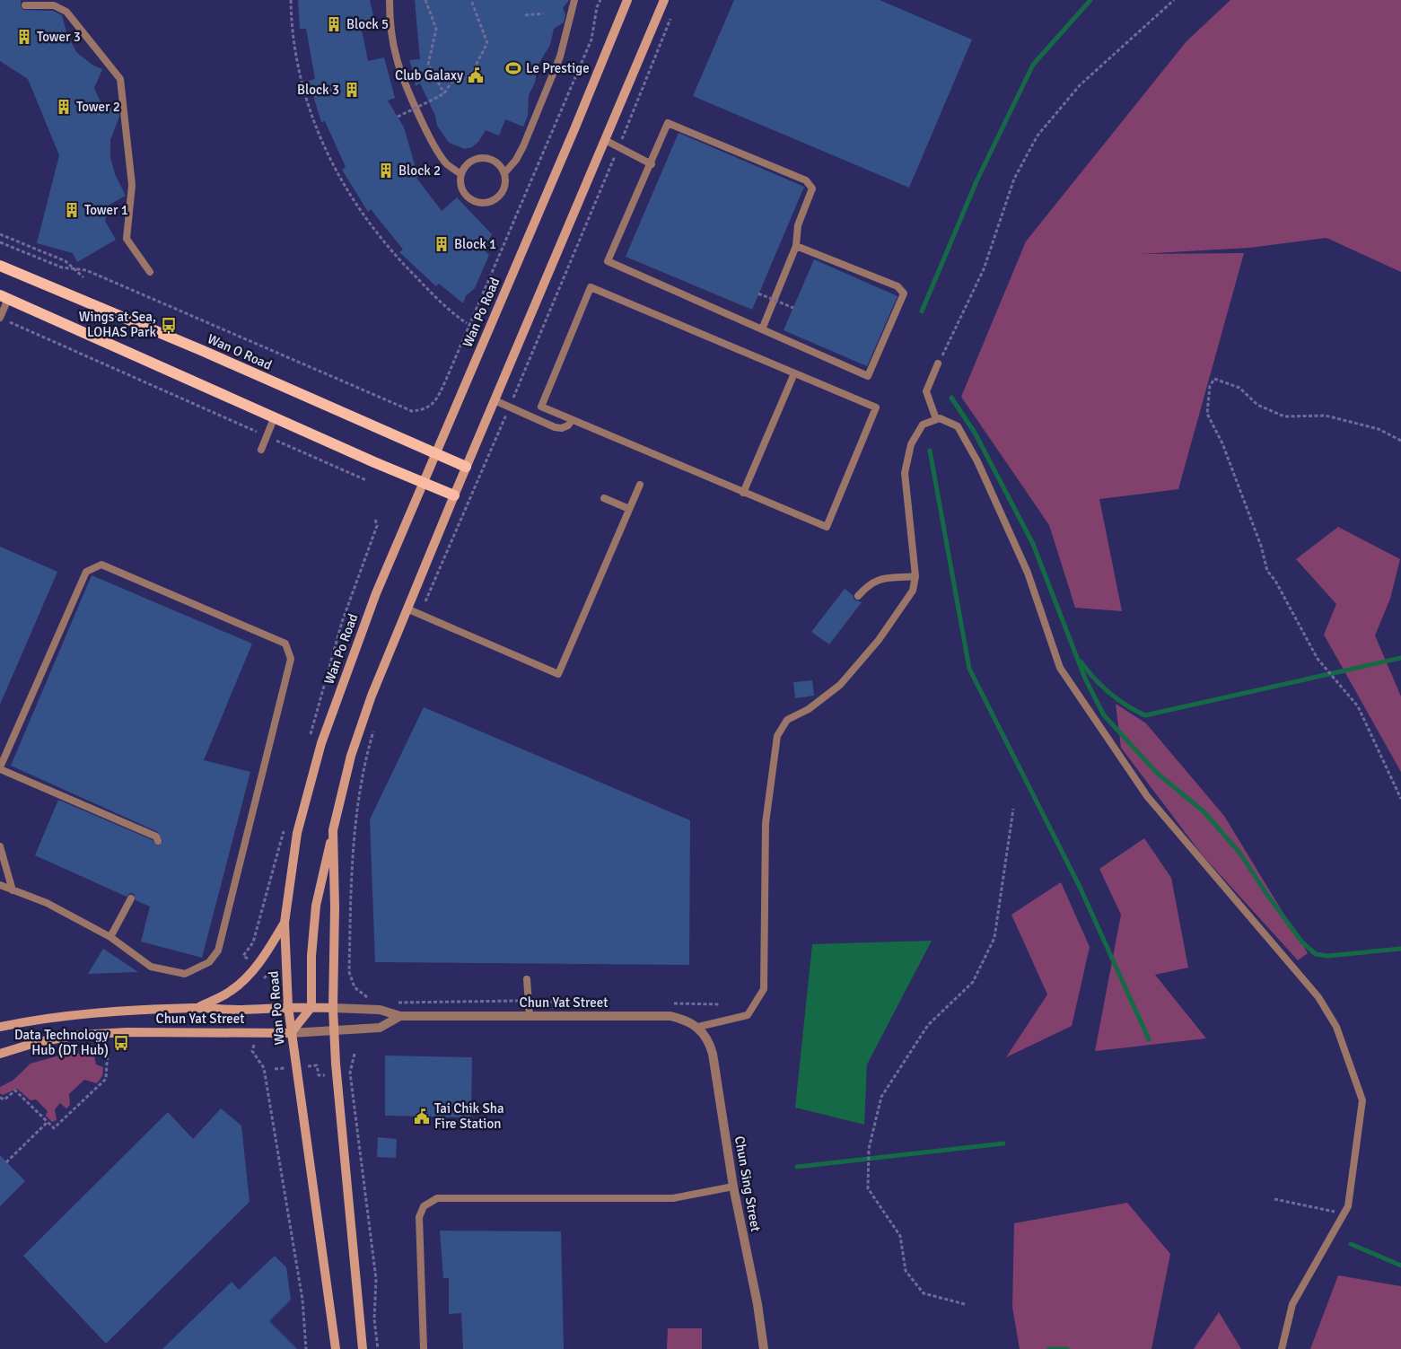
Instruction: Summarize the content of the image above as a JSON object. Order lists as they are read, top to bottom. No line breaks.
{"streets":{"main road":["Wan Po Road","Wan O Road","Chun Yat Street"],"street":["Chun Sing Street"]},"crossings":[["Wan Po Road","Wan O Road"],["Wan Po Road","Chun Yat Street"],["Chun Yat Street","Chun Sing Street"]],"places":{"building":["Block 5","Tower 3","Block 3","Tower 2","Block 2","Tower 1","Block 1"],"sports":["Le Prestige"],"public building":["Club Galaxy","Tai Chik Sha Fire Station"],"bus stop":["Wings at Sea, LOHAS Park","Data Technology Hub (DT Hub)"]}}
